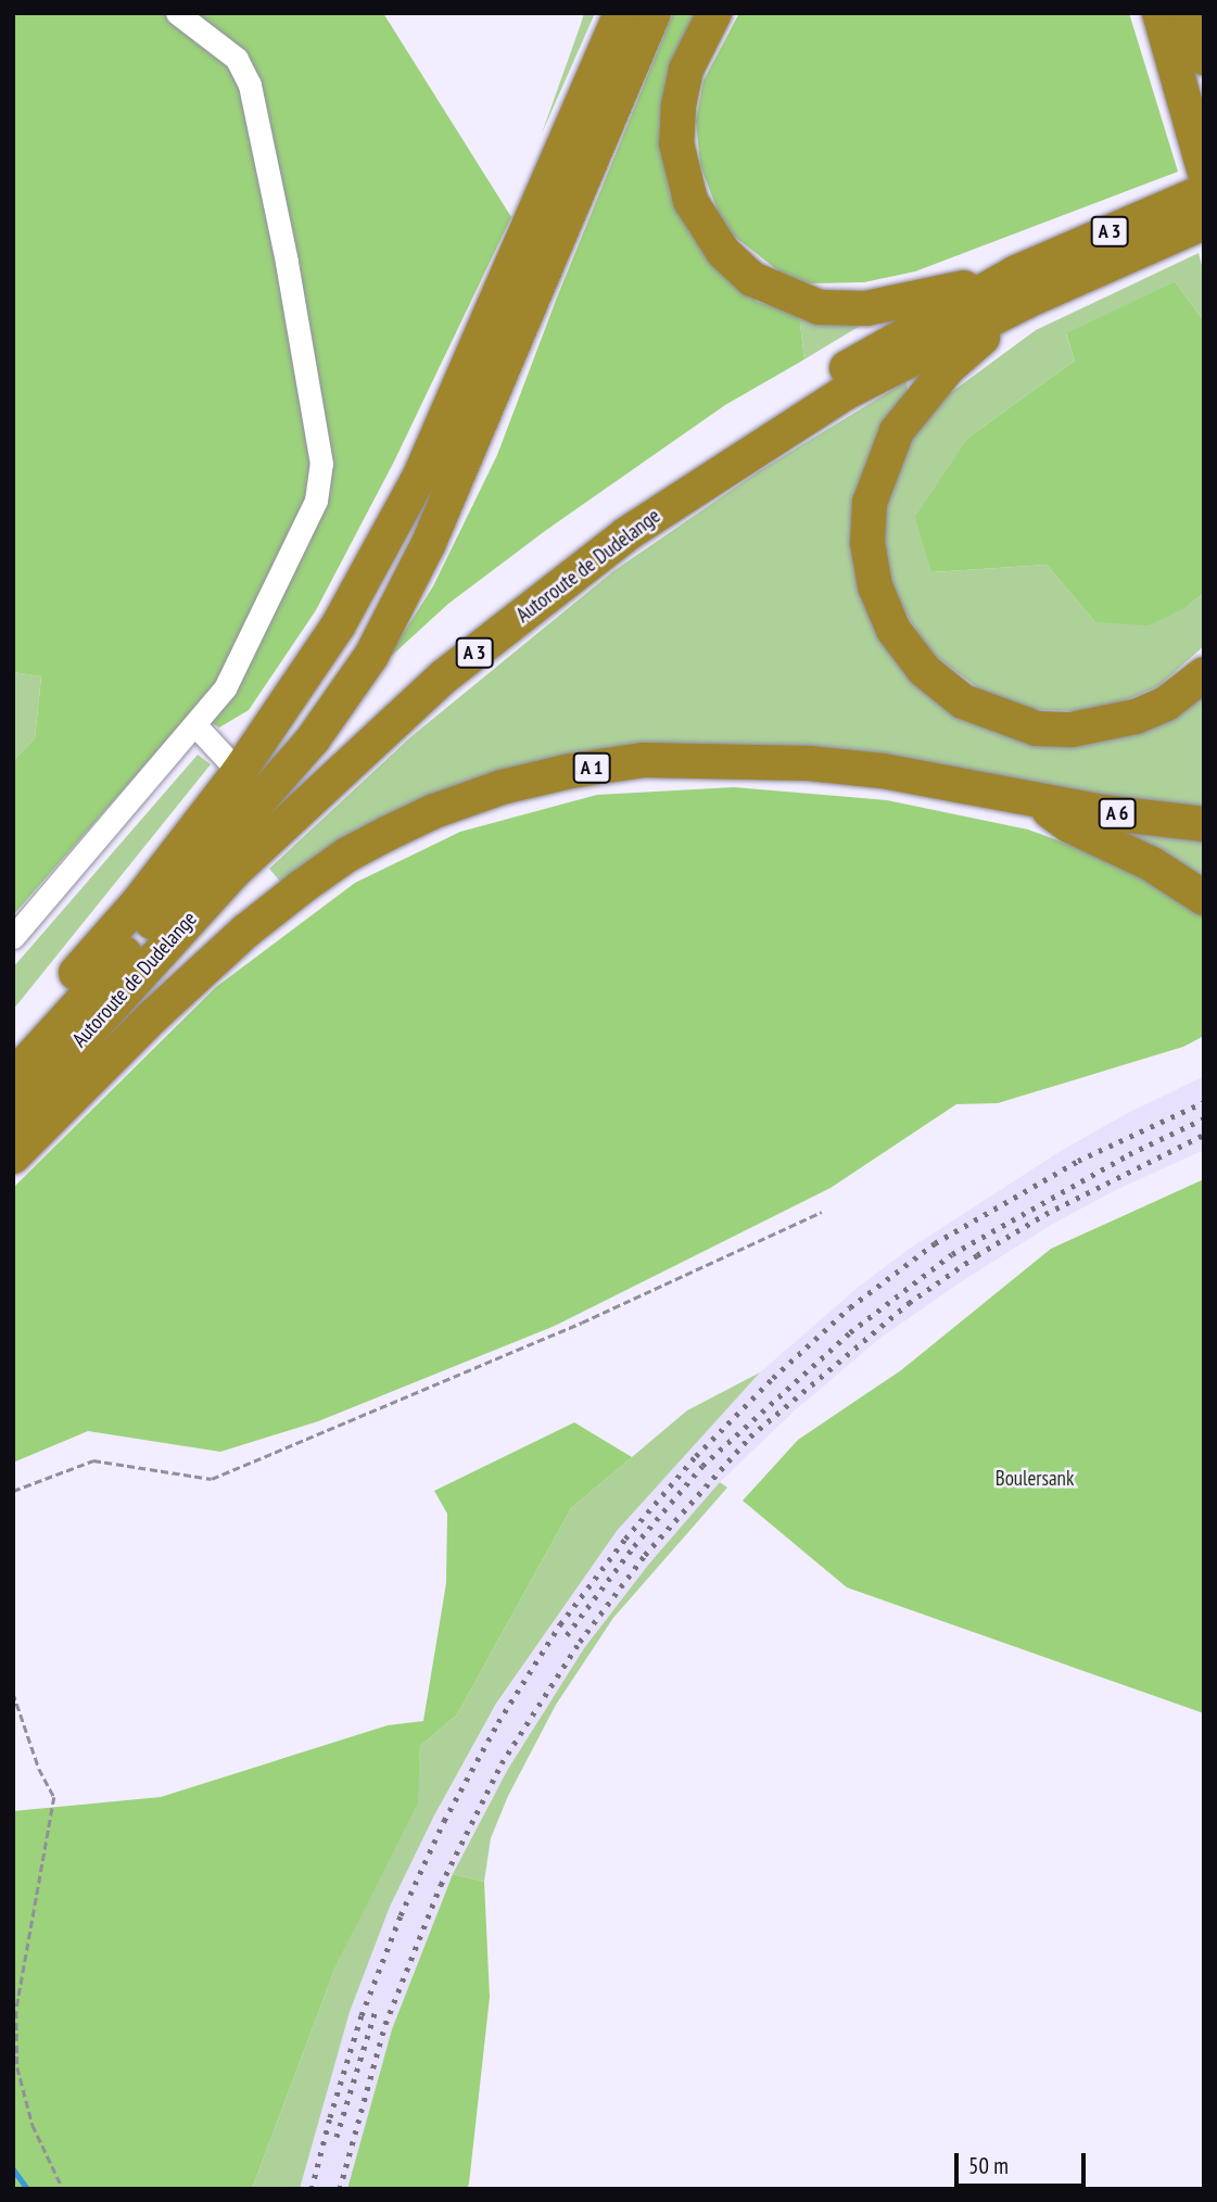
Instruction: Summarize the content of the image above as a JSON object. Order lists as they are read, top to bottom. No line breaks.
{"streets":{"highway":["A 3","Autoroute de Dudelange","A 1","A 6"]},"crossings":[["A 3","Autoroute de Dudelange"],["A 1","A 6"]],"parks":["Boulersank"],"scale_bar":"50 m"}
